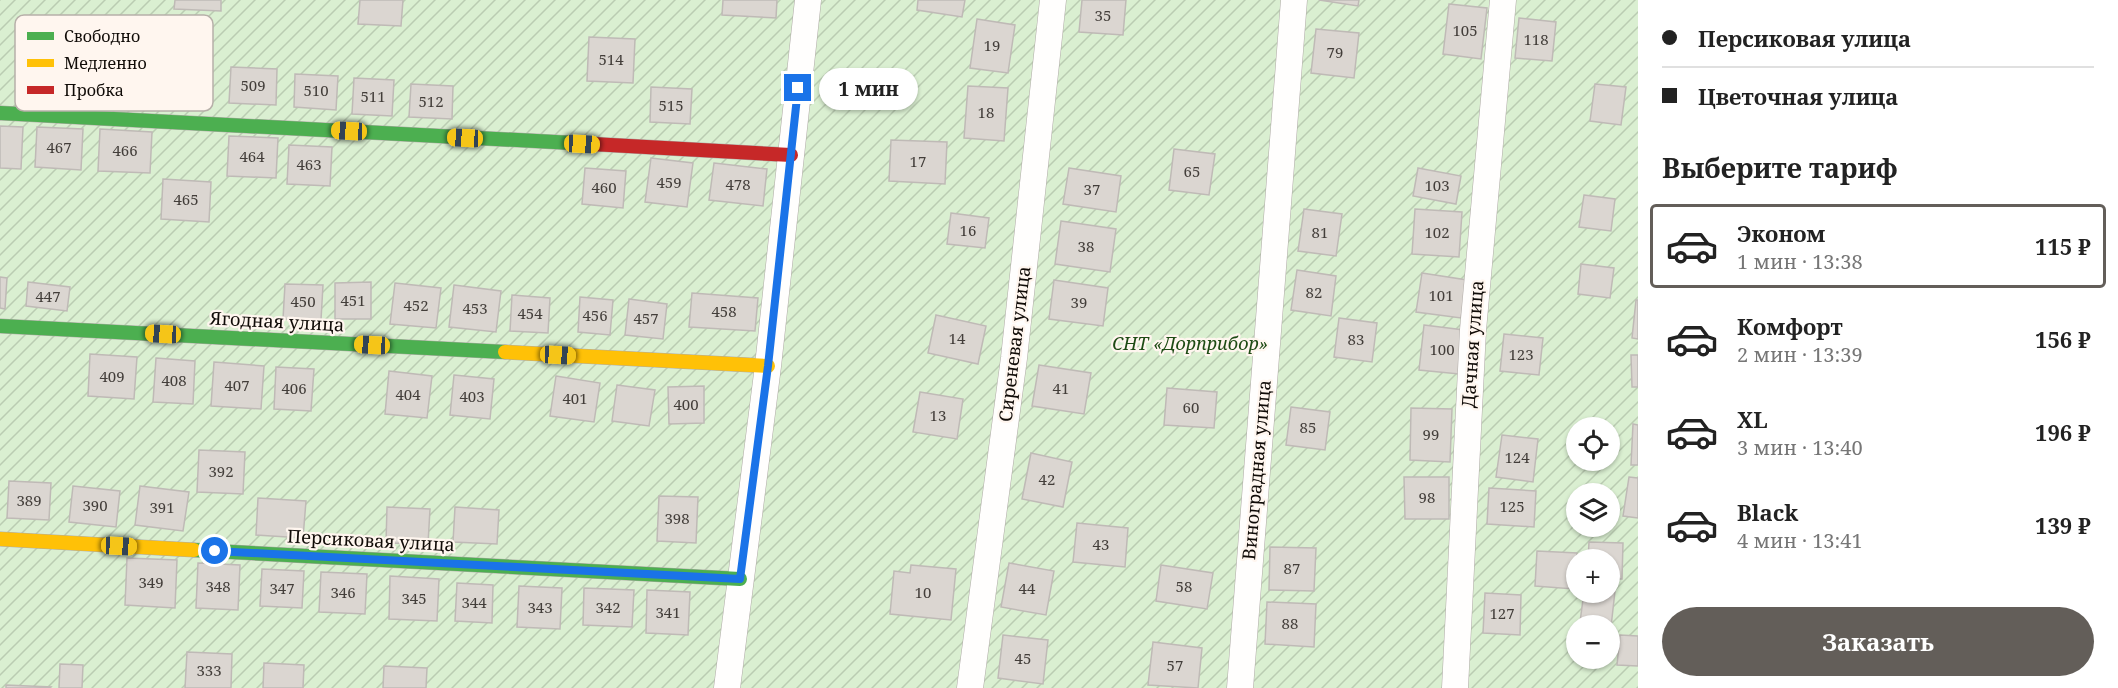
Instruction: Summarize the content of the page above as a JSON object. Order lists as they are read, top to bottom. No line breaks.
{"streets":{"street":["Ягодная улица","Сиреневая улица","Дачная улица","Виноградная улица","Персиковая улица"]},"parks":["СНТ «Дорприбор»"],"house_numbers":["35","105","118","19","79","514","509","510","511","512","515","18","467","466","464","17","463","65","459","478","103","460","37","465","16","81","102","38","82","101","447","451","450","39","452","453","458","454","456","457","14","83","100","123","409","408","407","406","41","404","403","401","400","60","13","85","99","124","392","42","98","389","390","125","391","398","43","87","349","348","58","347","44","346","10","345","344","343","342","341","127","88","45","57","333"],"legend":["Свободно","Медленно","Пробка"],"page":{"banner":["Персиковая улица","Цветочная улица"],"bubble":"1 мин","heading":"Выберите тариф","list":[{"name":"Эконом","note":"1 мин · 13:38","value":"115 ₽"},{"name":"Комфорт","note":"2 мин · 13:39","value":"156 ₽"},{"name":"XL","note":"3 мин · 13:40","value":"196 ₽"},{"name":"Black","note":"4 мин · 13:41","value":"139 ₽"}],"map_buttons":["+","−"],"buttons":"Заказать"}}
